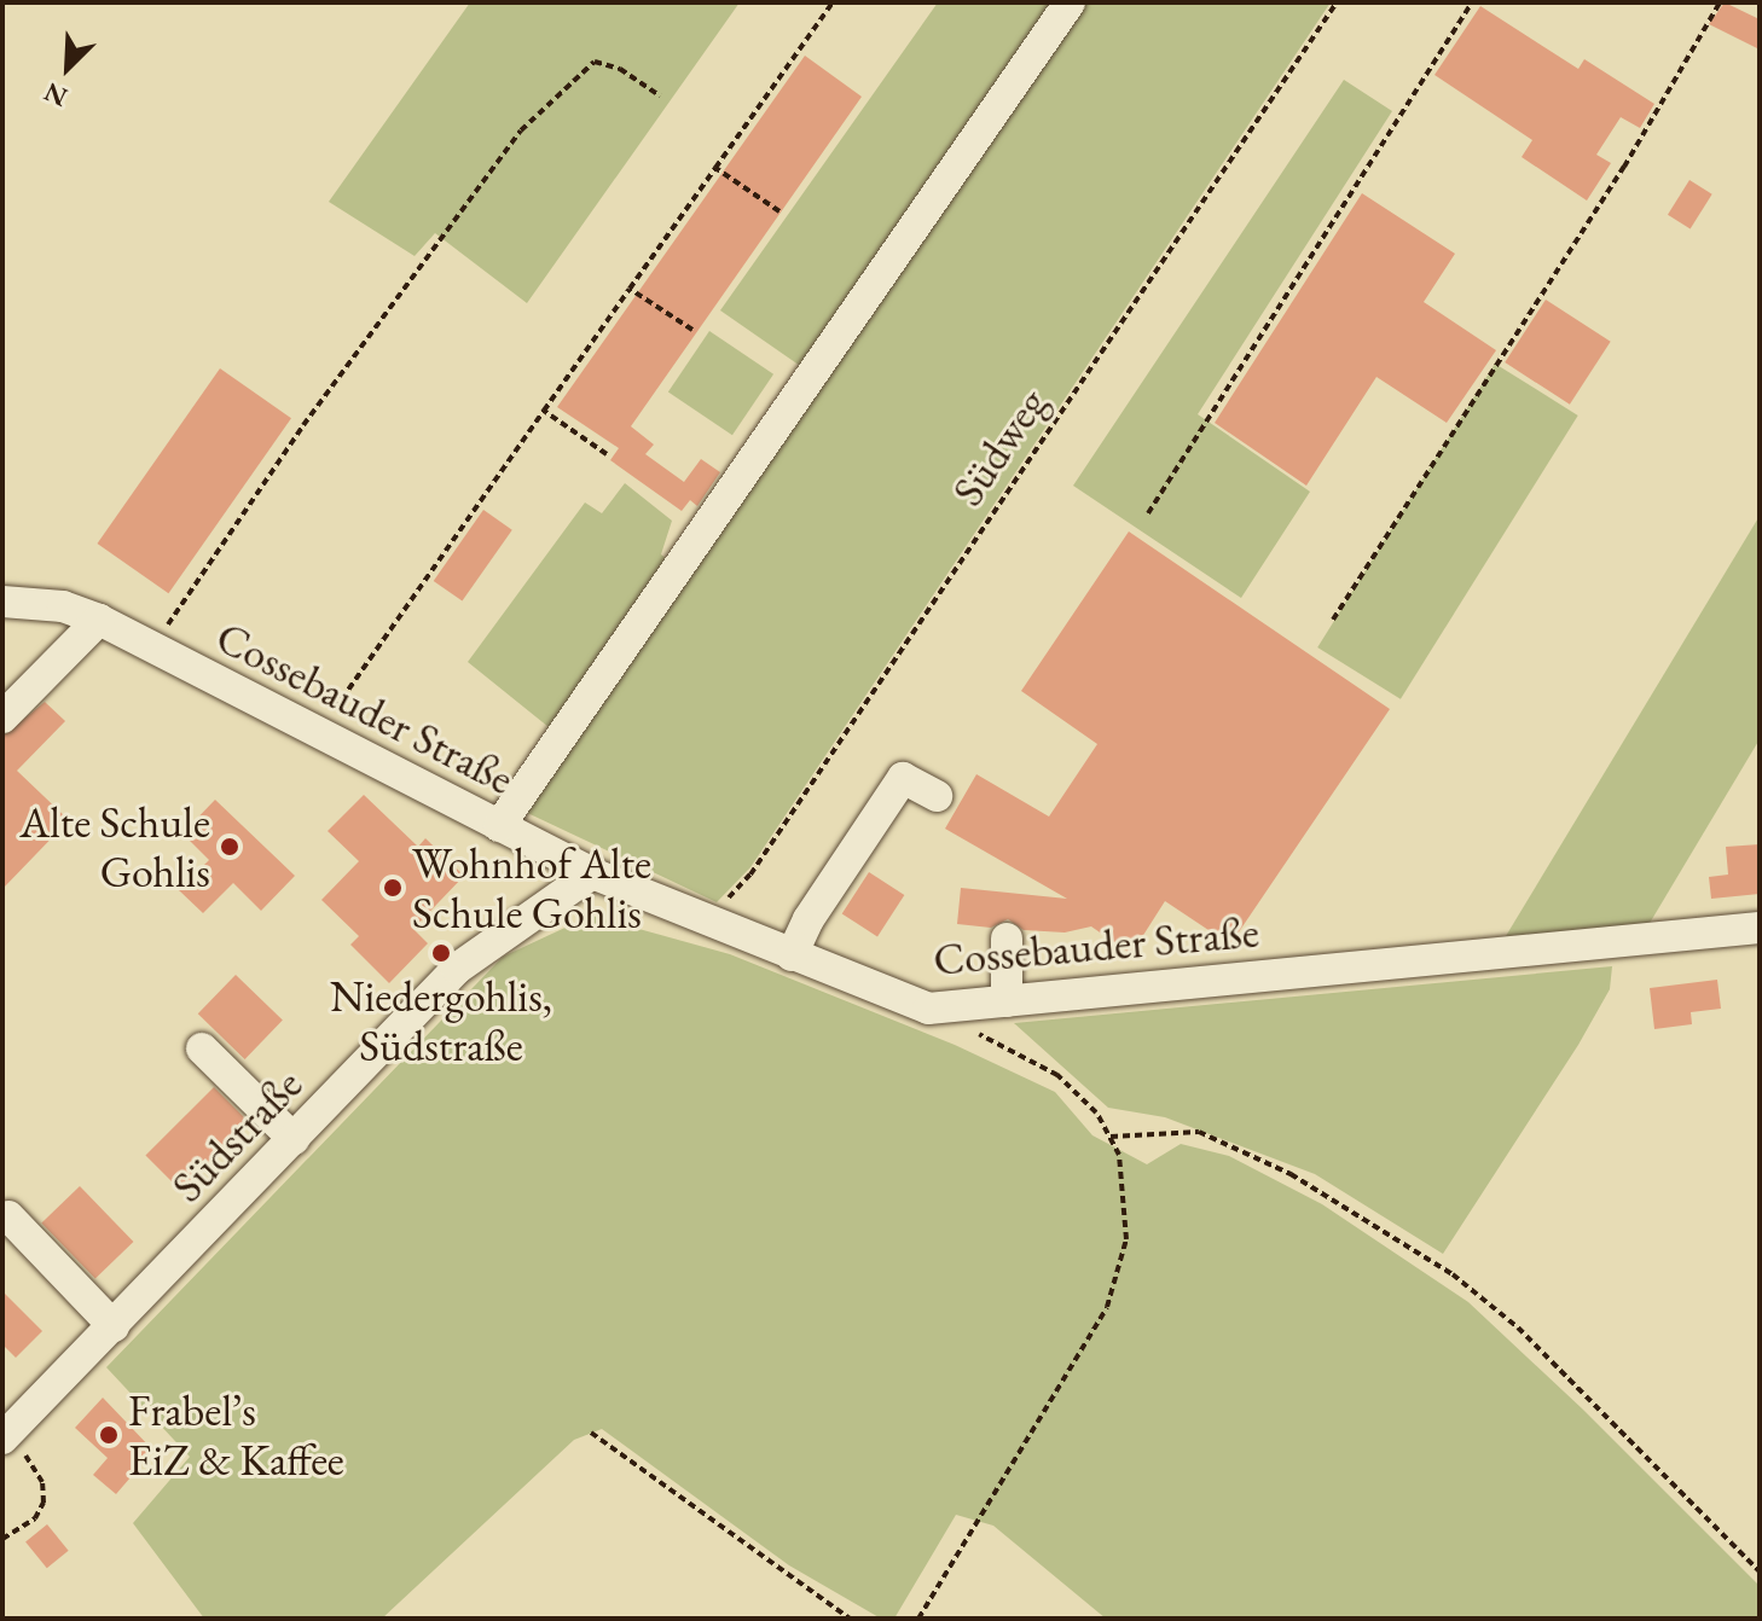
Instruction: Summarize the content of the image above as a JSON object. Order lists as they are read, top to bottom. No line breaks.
{"streets":{"street":["Cossebauder Straße","Südstraße"],"path":["Südweg"]},"crossings":[["Südweg","Cossebauder Straße"],["Cossebauder Straße","Südstraße"]],"places":["Alte Schule Gohlis","Wohnhof Alte Schule Gohlis","Niedergohlis, Südstraße","Frabel’s EiZ & Kaffee"],"north":"bottom left"}
